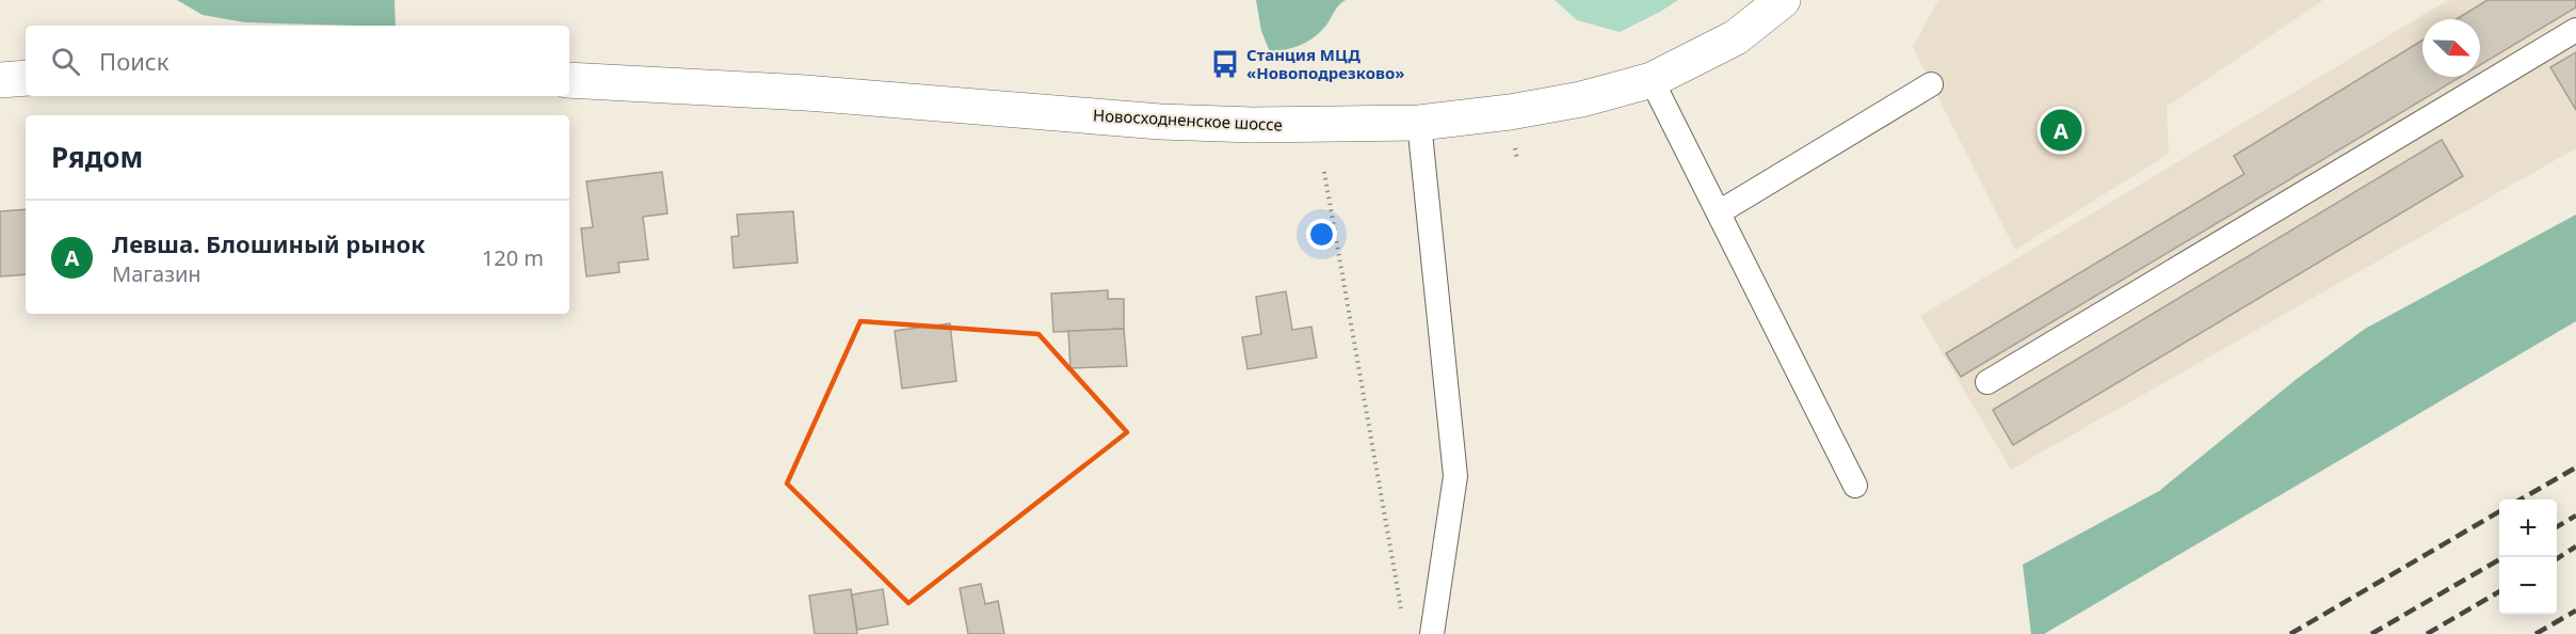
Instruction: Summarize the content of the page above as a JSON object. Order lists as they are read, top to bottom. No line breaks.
{"streets":{"main road":["Новосходненское шоссе"]},"places":{"bus stop":["Станция МЦД «Новоподрезково»"]},"north":"bottom right","page":{"search":"Поиск","pins":"A","heading":"Рядом","list":[{"mark":"A","name":"Левша. Блошиный рынок","note":"Магазин","value":"120 m"}],"map_buttons":["+","−"]}}
